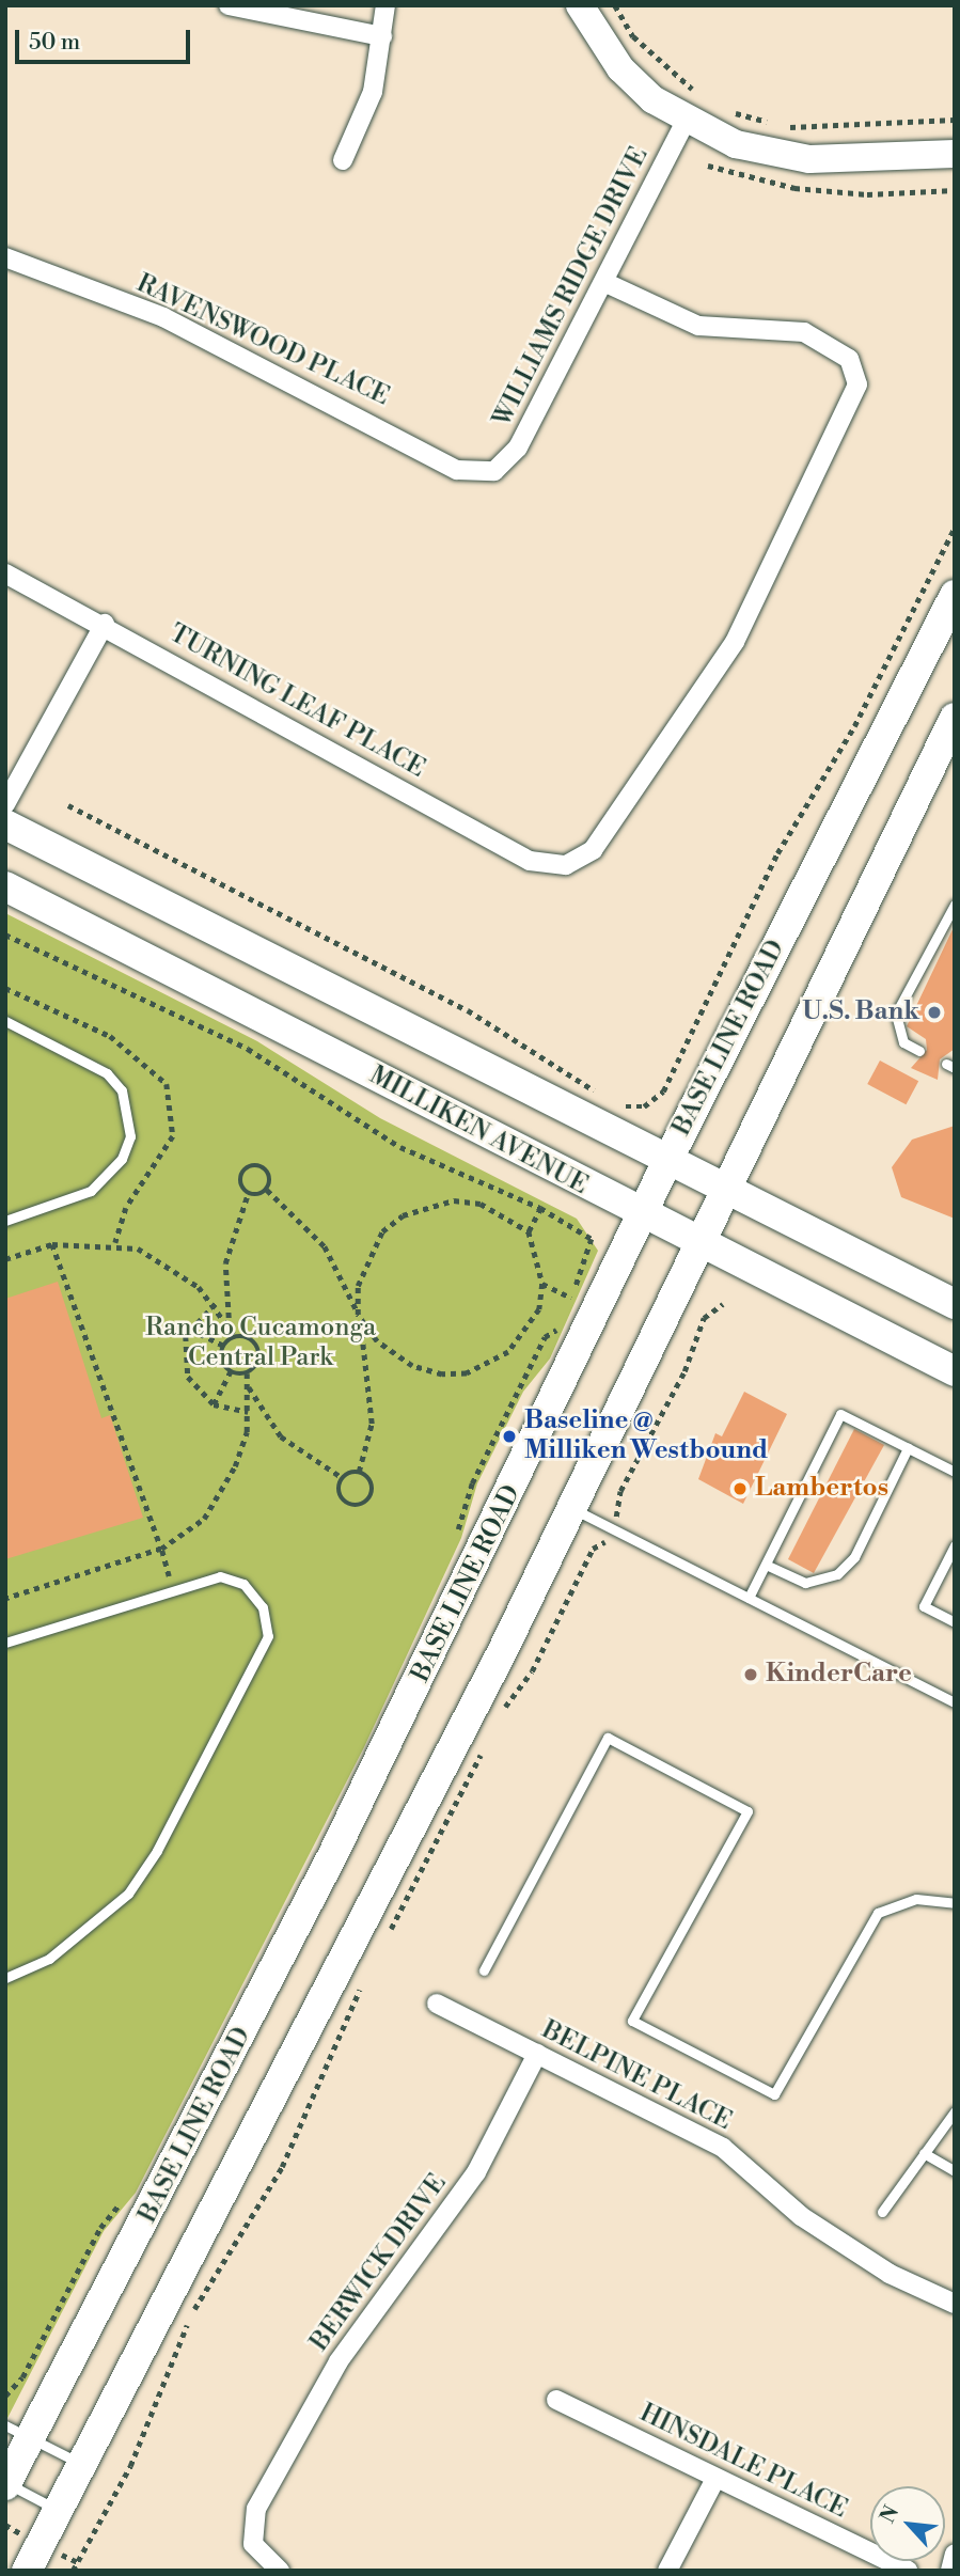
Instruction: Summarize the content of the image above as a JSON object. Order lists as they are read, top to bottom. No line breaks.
{"streets":{"main road":["BASE LINE ROAD","MILLIKEN AVENUE"],"street":["WILLIAMS RIDGE DRIVE","RAVENSWOOD PLACE","TURNING LEAF PLACE","BELPINE PLACE","BERWICK DRIVE","HINSDALE PLACE"]},"crossings":[["WILLIAMS RIDGE DRIVE","RAVENSWOOD PLACE"],["WILLIAMS RIDGE DRIVE","TURNING LEAF PLACE"],["BASE LINE ROAD","MILLIKEN AVENUE"],["BELPINE PLACE","BERWICK DRIVE"]],"parks":["Rancho Cucamonga Central Park"],"places":["U.S. Bank","Baseline @ Milliken Westbound","Lambertos","KinderCare"],"scale_bar":"50 m","north":"top left"}
